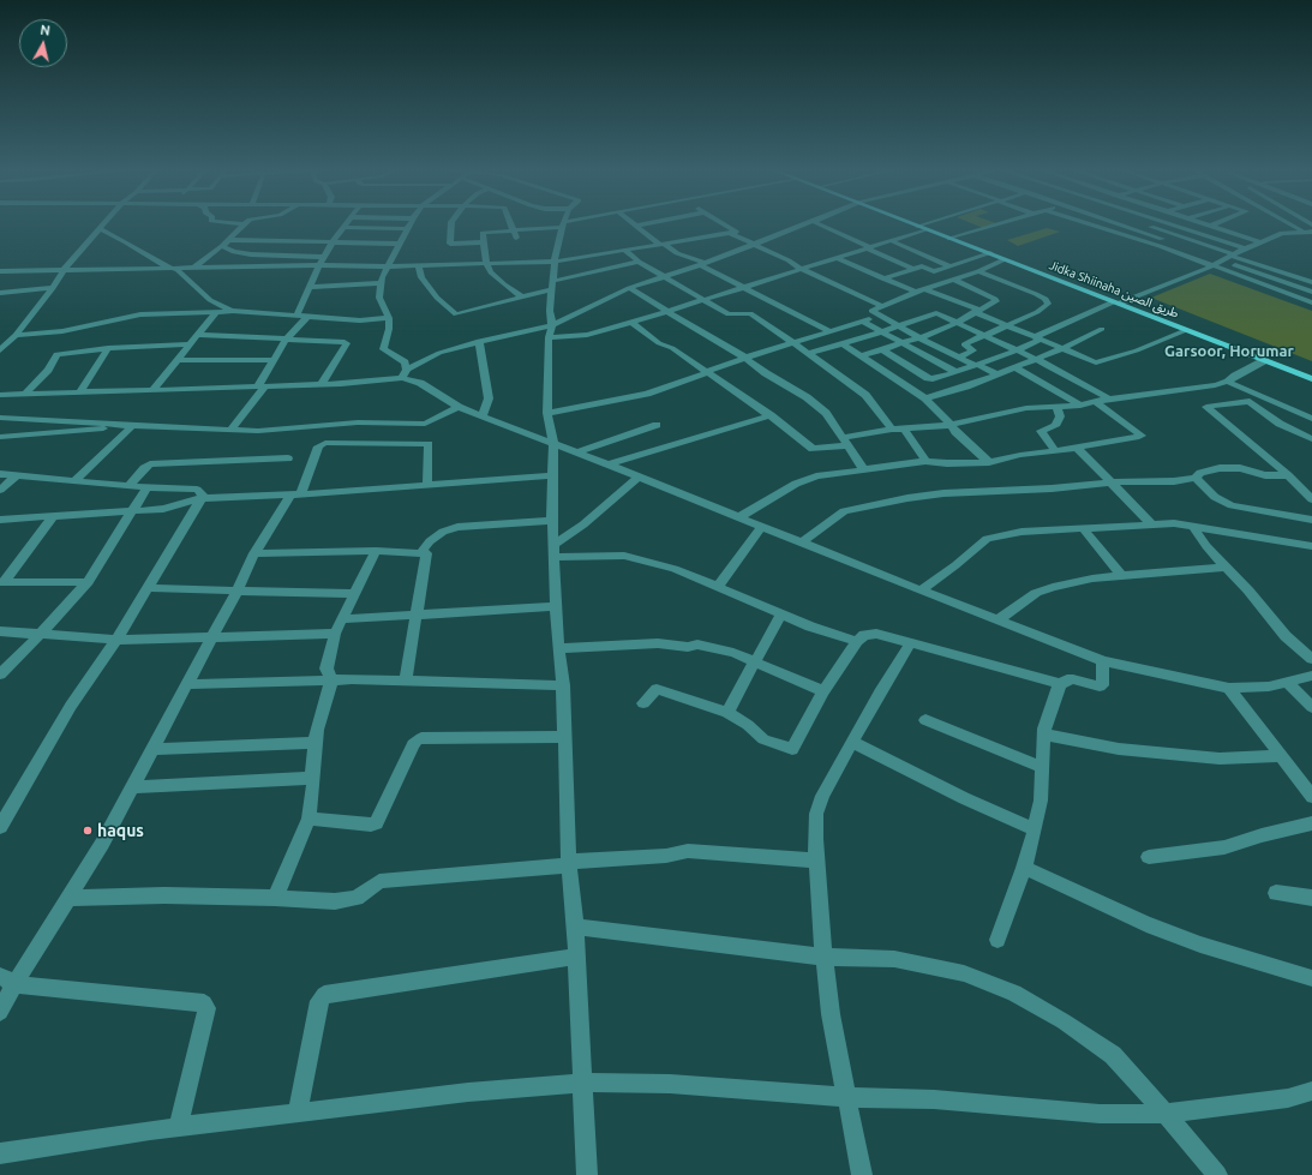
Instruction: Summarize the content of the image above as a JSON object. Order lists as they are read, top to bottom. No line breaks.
{"streets":{"main road":["Jidka Shiinaha طريق الصين"]},"districts":["Garsoor, Horumar"],"places":["haqus"],"north":"top"}
